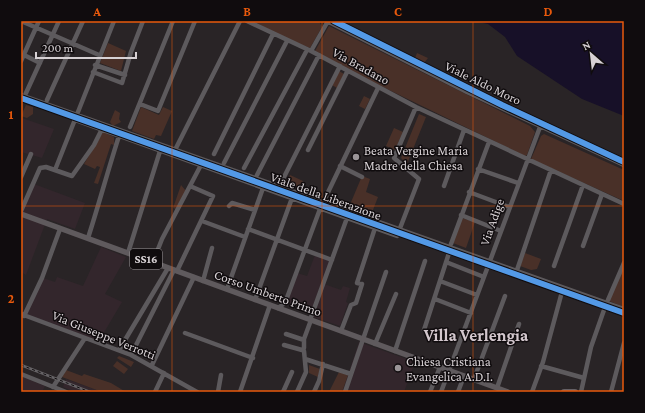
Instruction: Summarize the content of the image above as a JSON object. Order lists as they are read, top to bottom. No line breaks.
{"streets":{"main road":["SS16","Corso Umberto Primo"],"street":["Via Bradano","Viale Aldo Moro","Viale della Liberazione","Via Adige","Via Giuseppe Verrotti"]},"crossings":[["Via Bradano","Via Adige"],["Viale Aldo Moro","Via Adige"],["Viale della Liberazione","Via Adige"],["Via Adige","Corso Umberto Primo"]],"districts":["Villa Verlengia"],"places":["Beata Vergine Maria Madre della Chiesa","Chiesa Cristiana Evangelica A.D.I."],"scale_bar":"200 m","north":"top left","grid":{"columns":["A","B","C","D"],"rows":["1","2"]}}
